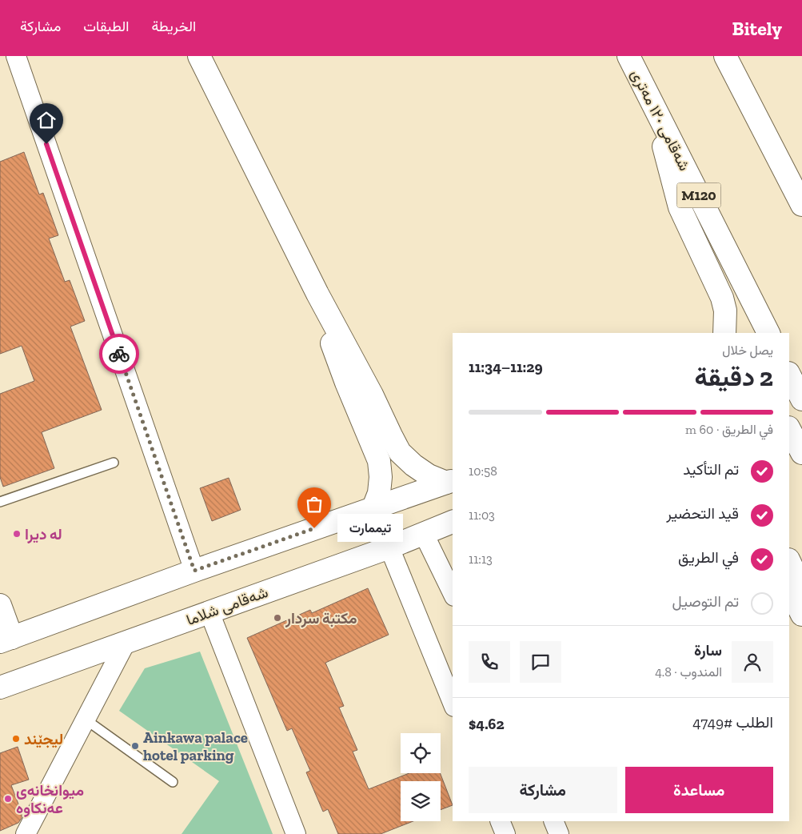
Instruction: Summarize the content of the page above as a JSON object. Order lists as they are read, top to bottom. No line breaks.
{"streets":{"main road":["شەقامی ١٢٠ مەتری","M120","شەقامی شلاما"]},"places":["تیممارت","له ديرا","مكتبة سردار","لیجێند","Ainkawa palace hotel parking","میوانخانەی عەنکاوە"],"page":{"header":"Bitely","nav":["الخريطة","الطبقات","مشاركة"],"heading":["2 دقيقة","يصل خلال","11:29–11:34"],"panel":["سارة","المندوب · 4.8","الطلب #4749","$4.62"],"bar":"في الطريق · 60 m","list":[["تم التأكيد","10:58"],["قيد التحضير","11:03"],["في الطريق","11:13"],"تم التوصيل"],"bubble":"تیممارت","buttons":["مساعدة","مشاركة"]}}
